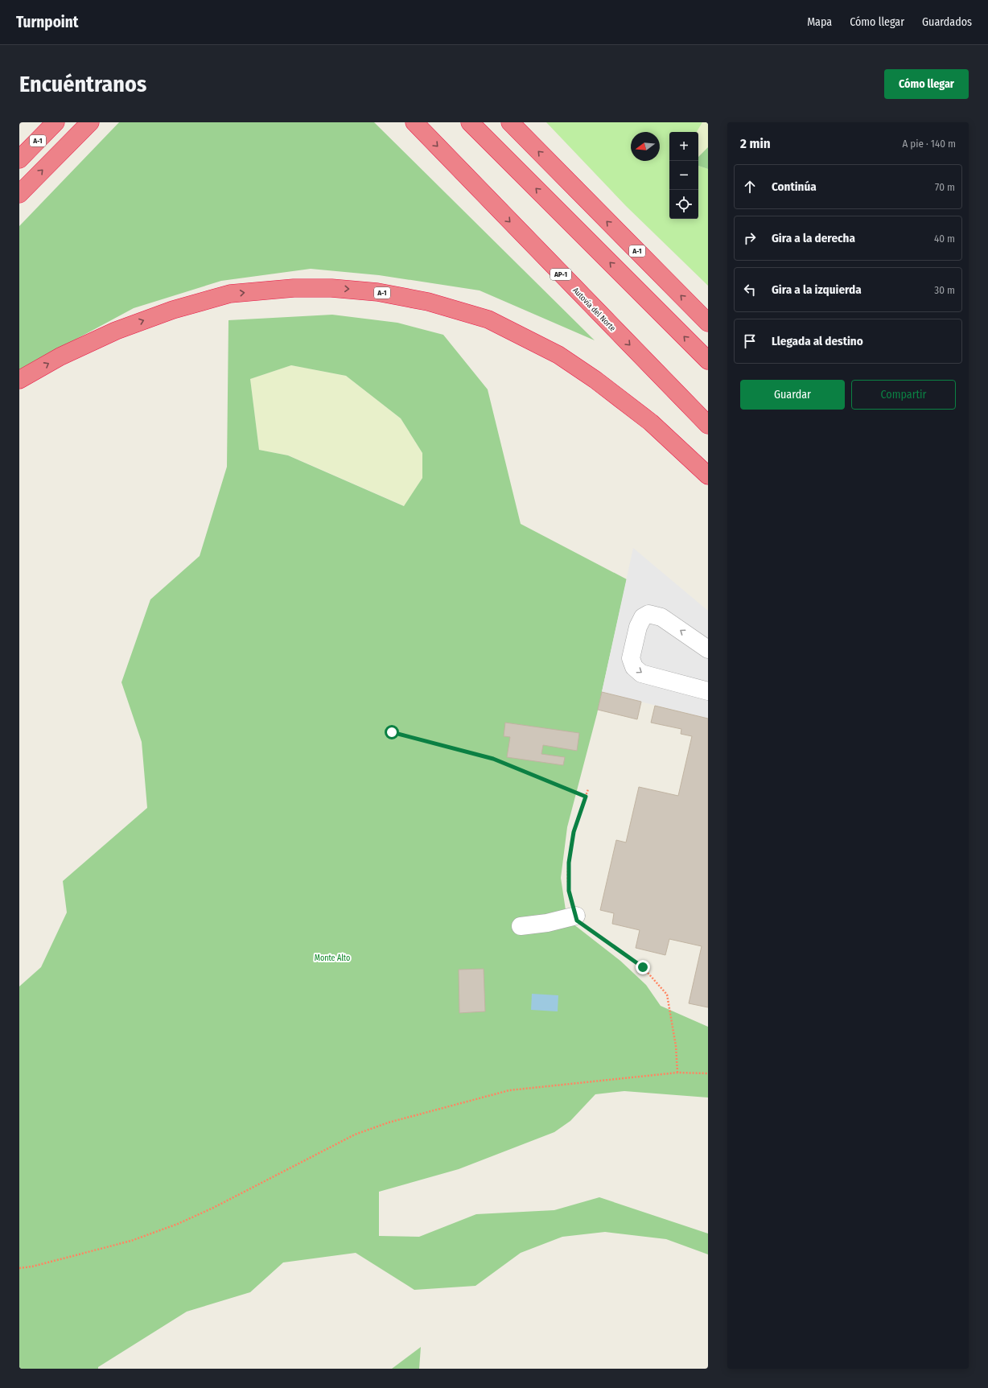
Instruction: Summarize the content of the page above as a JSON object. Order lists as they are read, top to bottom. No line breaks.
{"streets":{"highway":["A-1","AP-1","Autovía del Norte"]},"parks":["Monte Alto"],"north":"left","page":{"header":"Turnpoint","nav":["Mapa","Cómo llegar","Guardados"],"buttons":["Cómo llegar",["Guardar","Compartir"]],"title":"Encuéntranos","heading":["2 min","A pie · 140 m"],"map_buttons":["+","−"],"list":[["Continúa","70 m"],["Gira a la derecha","40 m"],["Gira a la izquierda","30 m"],"Llegada al destino"]}}
